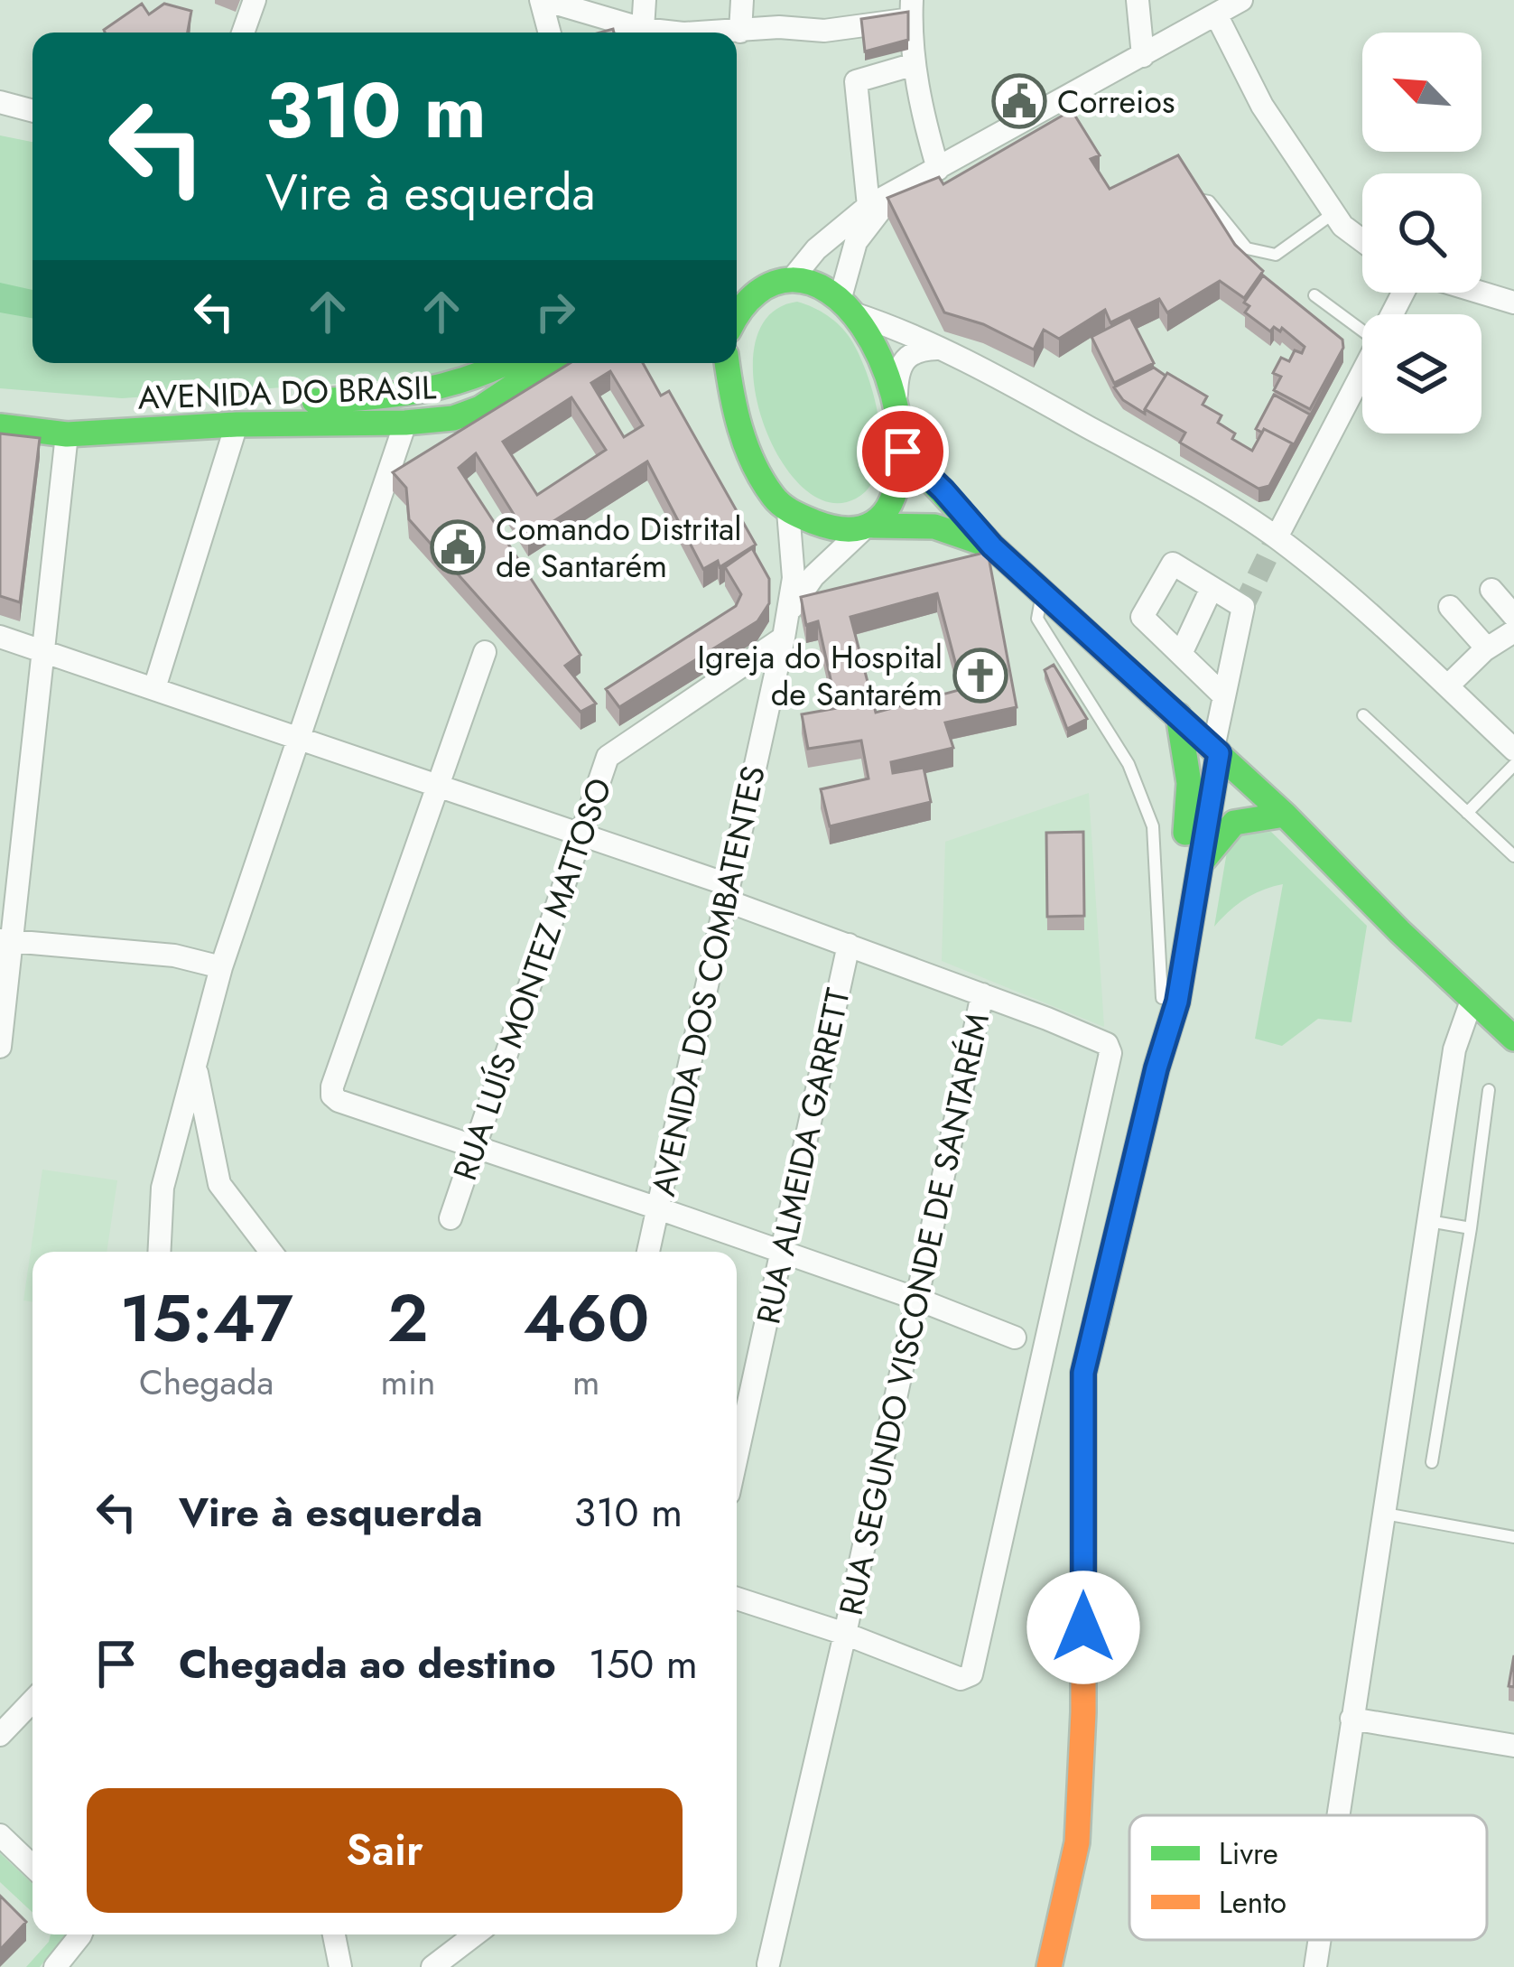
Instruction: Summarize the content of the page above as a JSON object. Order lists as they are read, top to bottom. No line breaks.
{"streets":{"main road":["AVENIDA DO BRASIL"],"street":["RUA LUÍS MONTEZ MATTOSO","AVENIDA DOS COMBATENTES","RUA ALMEIDA GARRETT","RUA SEGUNDO VISCONDE DE SANTARÉM"]},"crossings":[["RUA LUÍS MONTEZ MATTOSO","AVENIDA DOS COMBATENTES"]],"places":{"public building":["Correios","Comando Distrital de Santarém"],"church":["Igreja do Hospital de Santarém"]},"legend":["Livre","Lento"],"north":"top left","page":{"turn":["310 m","Vire à esquerda"],"eta":["15:47","Chegada","2","min","460","m"],"list":[{"name":"Vire à esquerda","value":"310 m"},{"name":"Chegada ao destino","value":"150 m"}],"buttons":"Sair"}}
